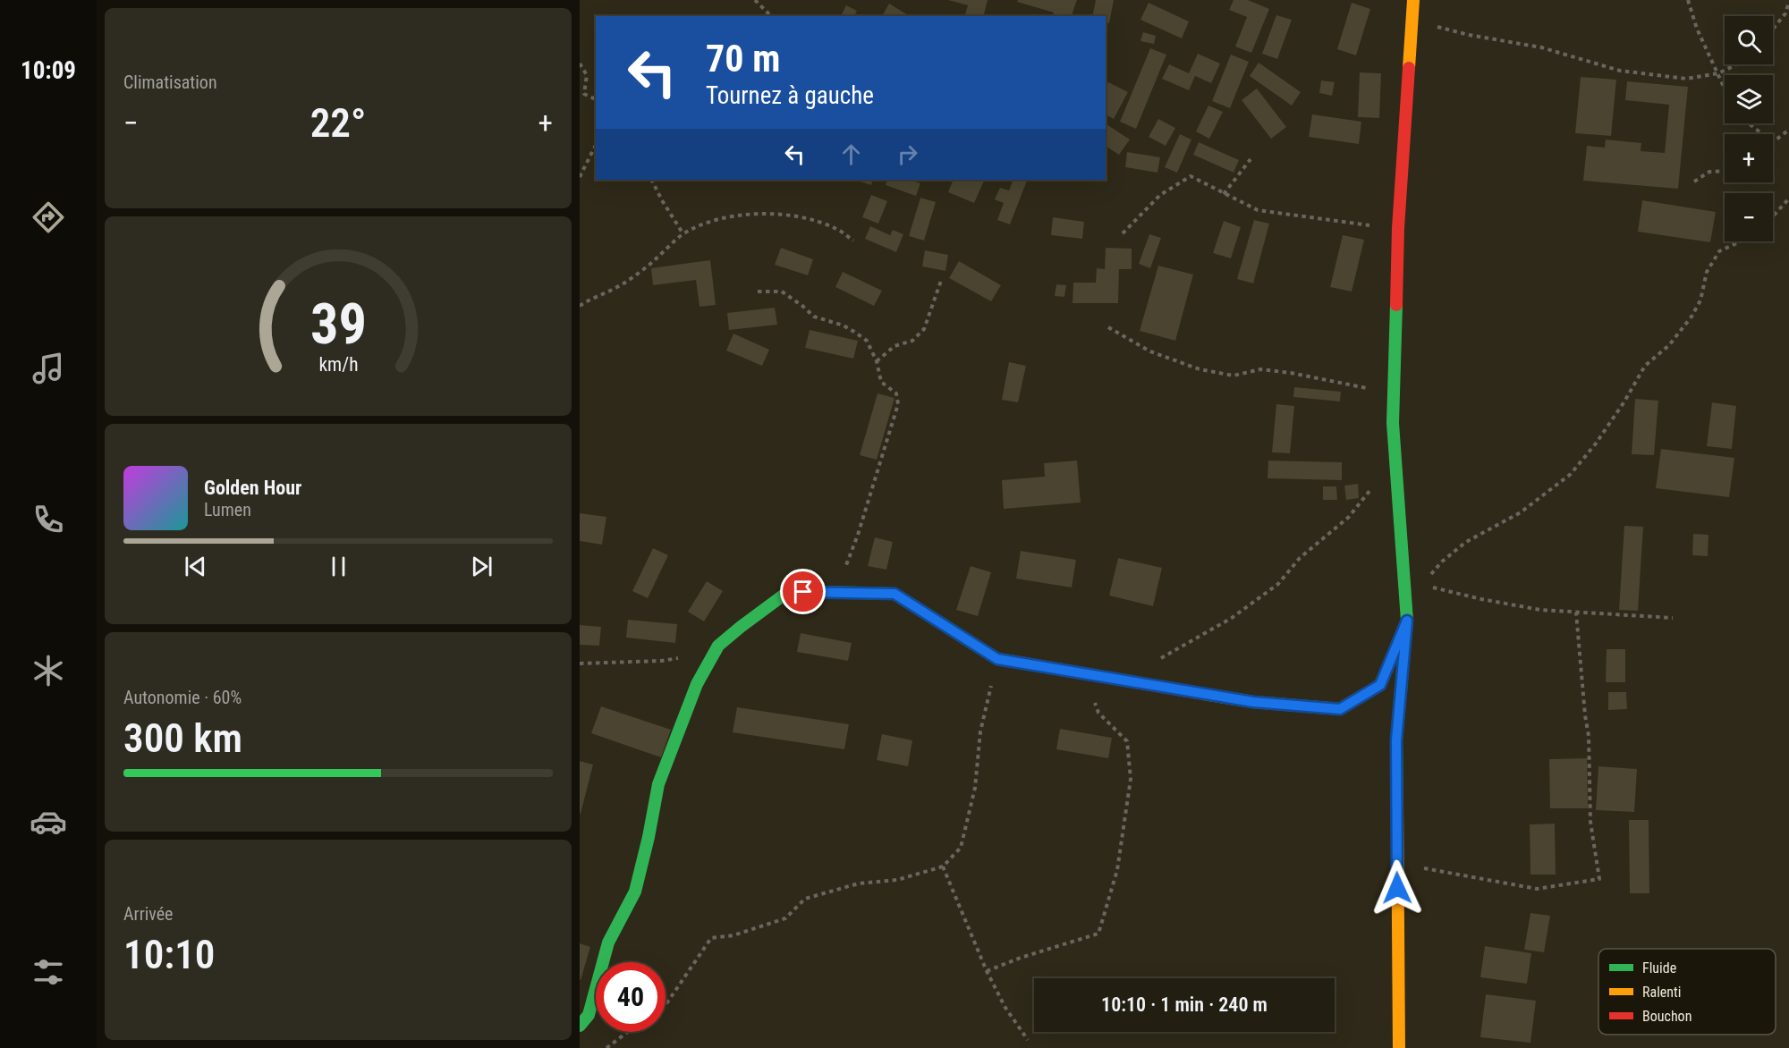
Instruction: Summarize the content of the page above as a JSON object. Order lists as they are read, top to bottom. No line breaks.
{"legend":["Fluide","Ralenti","Bouchon"],"page":{"tabs":"10:09","tile":["Climatisation",["Autonomie · 60%","300 km"],["Arrivée","10:10"]],"map_buttons":["+","−"],"turn":["70 m","Tournez à gauche"],"heat":["−","22°","+"],"song":["Golden Hour","Lumen"],"limit":"40","trip":"10:10 · 1 min · 240 m","gauge":["39","km/h"]}}
